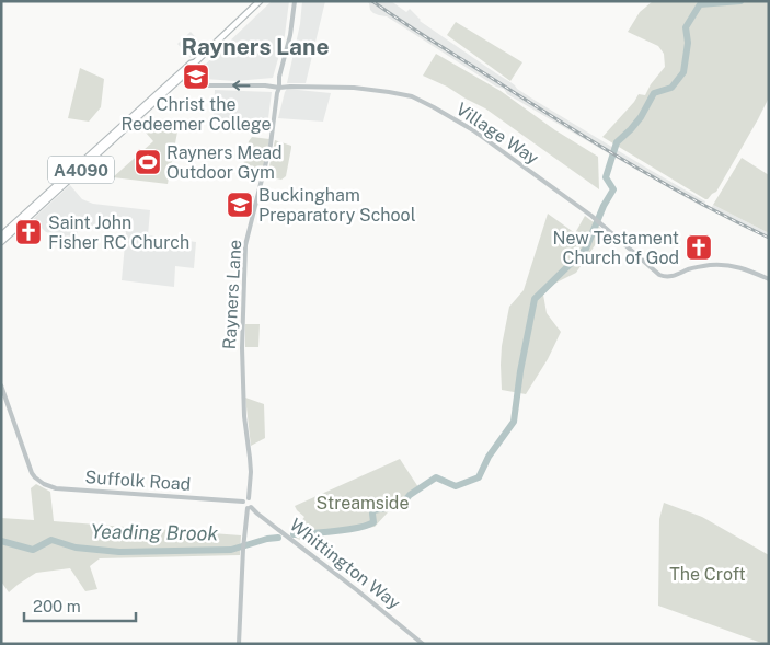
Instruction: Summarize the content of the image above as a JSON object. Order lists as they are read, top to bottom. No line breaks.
{"streets":{"main road":["A4090"],"street":["Village Way","Rayners Lane","Suffolk Road","Whittington Way"]},"crossings":[["Village Way","A4090"],["Village Way","Rayners Lane"],["Rayners Lane","Suffolk Road"],["Rayners Lane","Whittington Way"],["Suffolk Road","Whittington Way"]],"districts":["Rayners Lane"],"water":["Yeading Brook"],"parks":["Streamside","The Croft"],"places":{"school or university":["Christ the Redeemer College","Buckingham Preparatory School"],"sports":["Rayners Mead Outdoor Gym"],"church":["Saint John Fisher RC Church","New Testament Church of God"]},"scale_bar":"200 m"}
